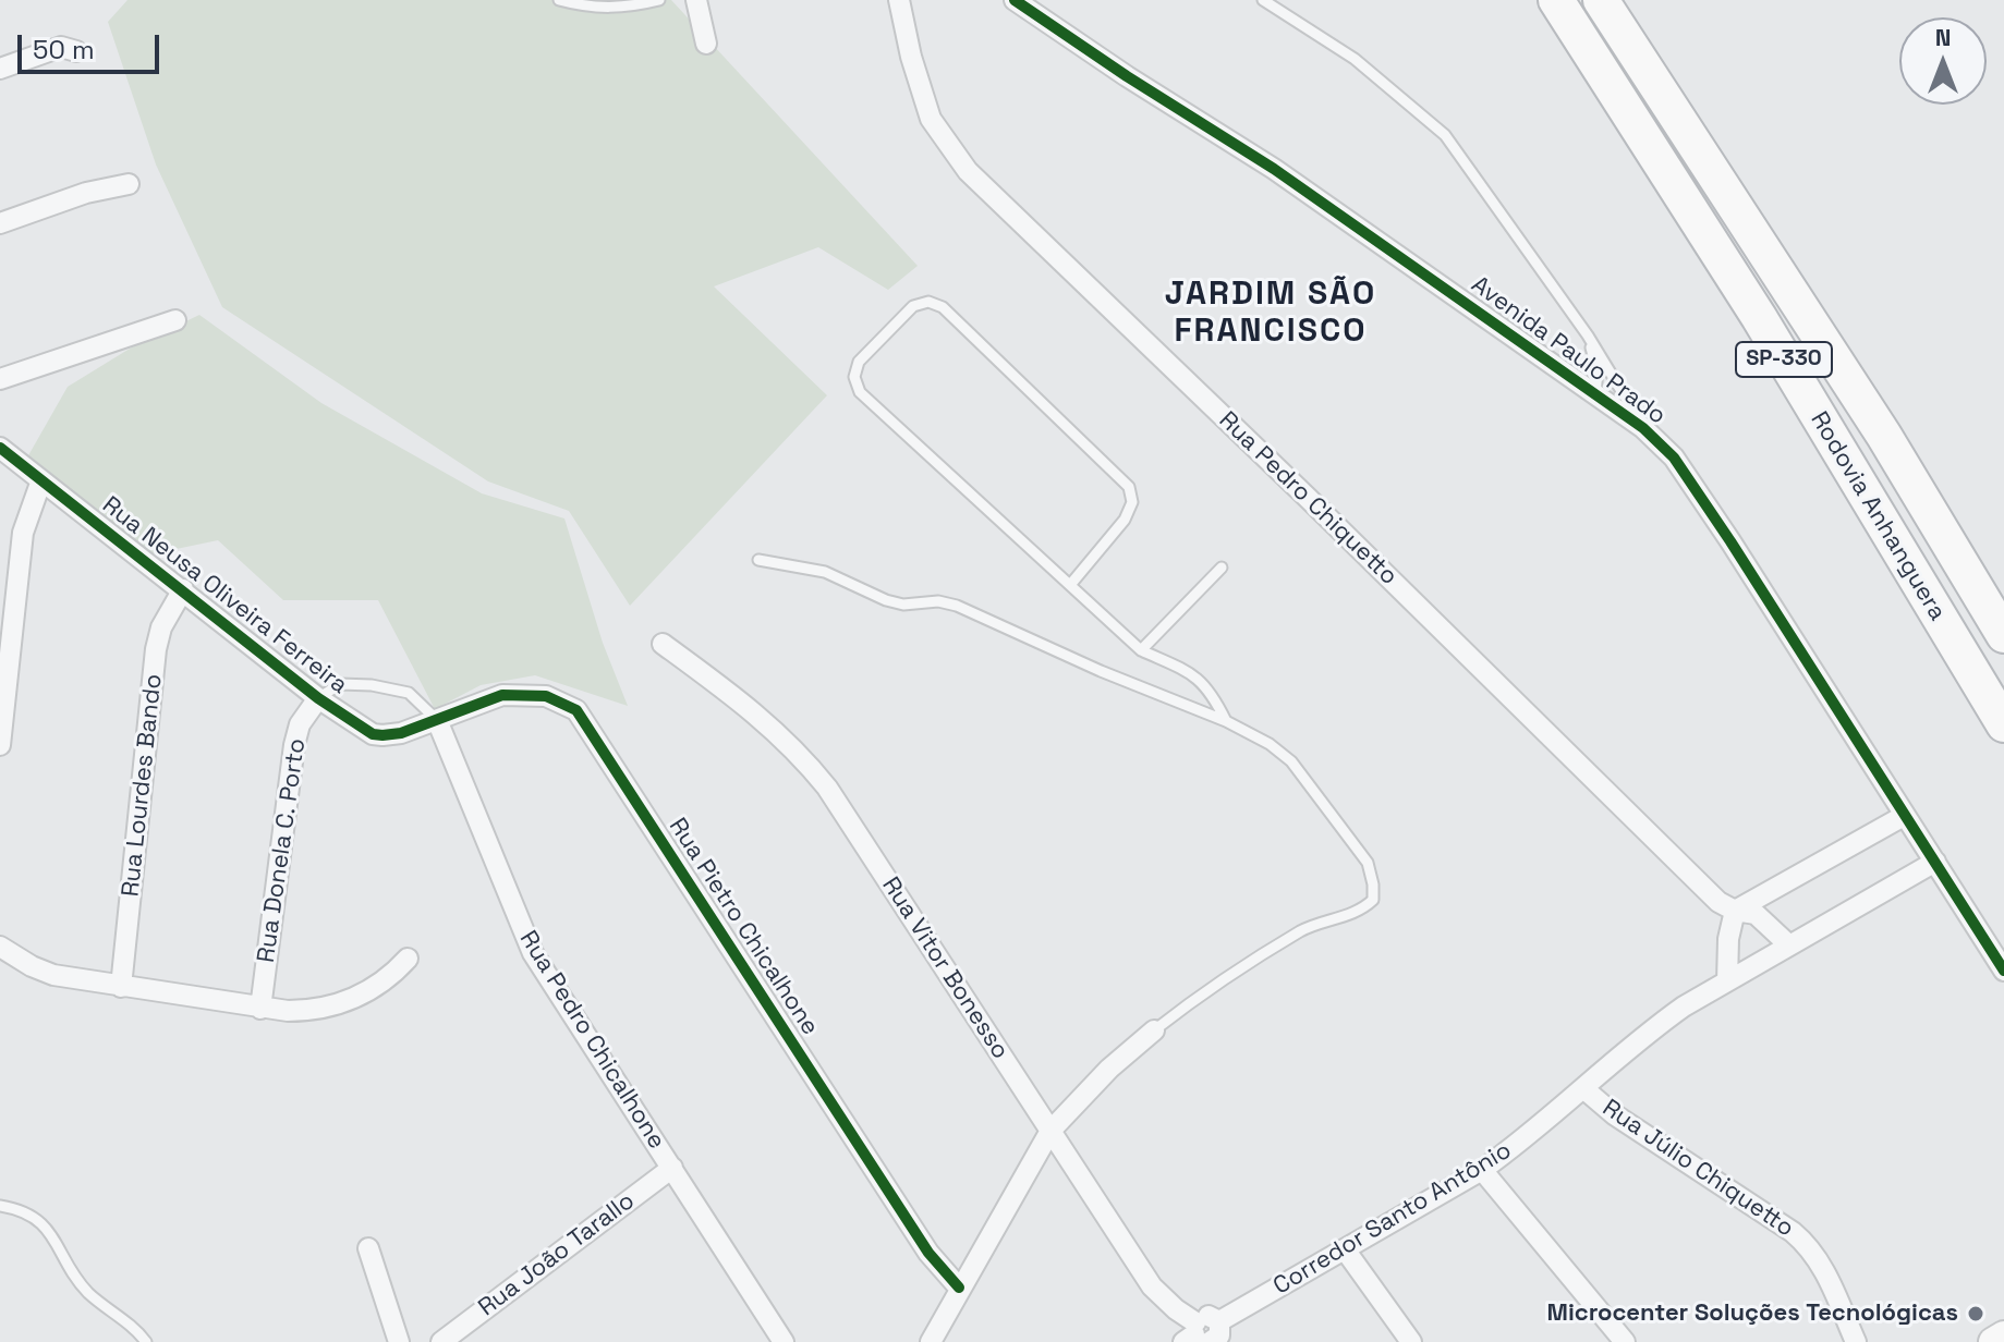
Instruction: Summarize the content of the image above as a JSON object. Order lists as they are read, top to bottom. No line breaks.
{"streets":{"highway":["SP-330","Rodovia Anhanguera"],"street":["Avenida Paulo Prado","Rua Pedro Chiquetto","Rua Neusa Oliveira Ferreira","Rua Lourdes Bando","Rua Donela C. Porto","Rua Pietro Chicalhone","Rua Vitor Bonesso","Rua Pedro Chicalhone","Rua Júlio Chiquetto","Corredor Santo Antônio","Rua João Tarallo"]},"crossings":[["Avenida Paulo Prado","Corredor Santo Antônio"],["Rua Pedro Chiquetto","Corredor Santo Antônio"],["Rua Neusa Oliveira Ferreira","Rua Lourdes Bando"],["Rua Neusa Oliveira Ferreira","Rua Donela C. Porto"],["Rua Neusa Oliveira Ferreira","Rua Pietro Chicalhone"],["Rua Neusa Oliveira Ferreira","Rua Pedro Chicalhone"],["Rua Pietro Chicalhone","Rua Pedro Chicalhone"],["Rua Vitor Bonesso","Corredor Santo Antônio"],["Rua Pedro Chicalhone","Rua João Tarallo"],["Rua Júlio Chiquetto","Corredor Santo Antônio"]],"districts":["JARDIM SÃO FRANCISCO"],"places":["Microcenter Soluções Tecnológicas"],"scale_bar":"50 m","north":"top"}
